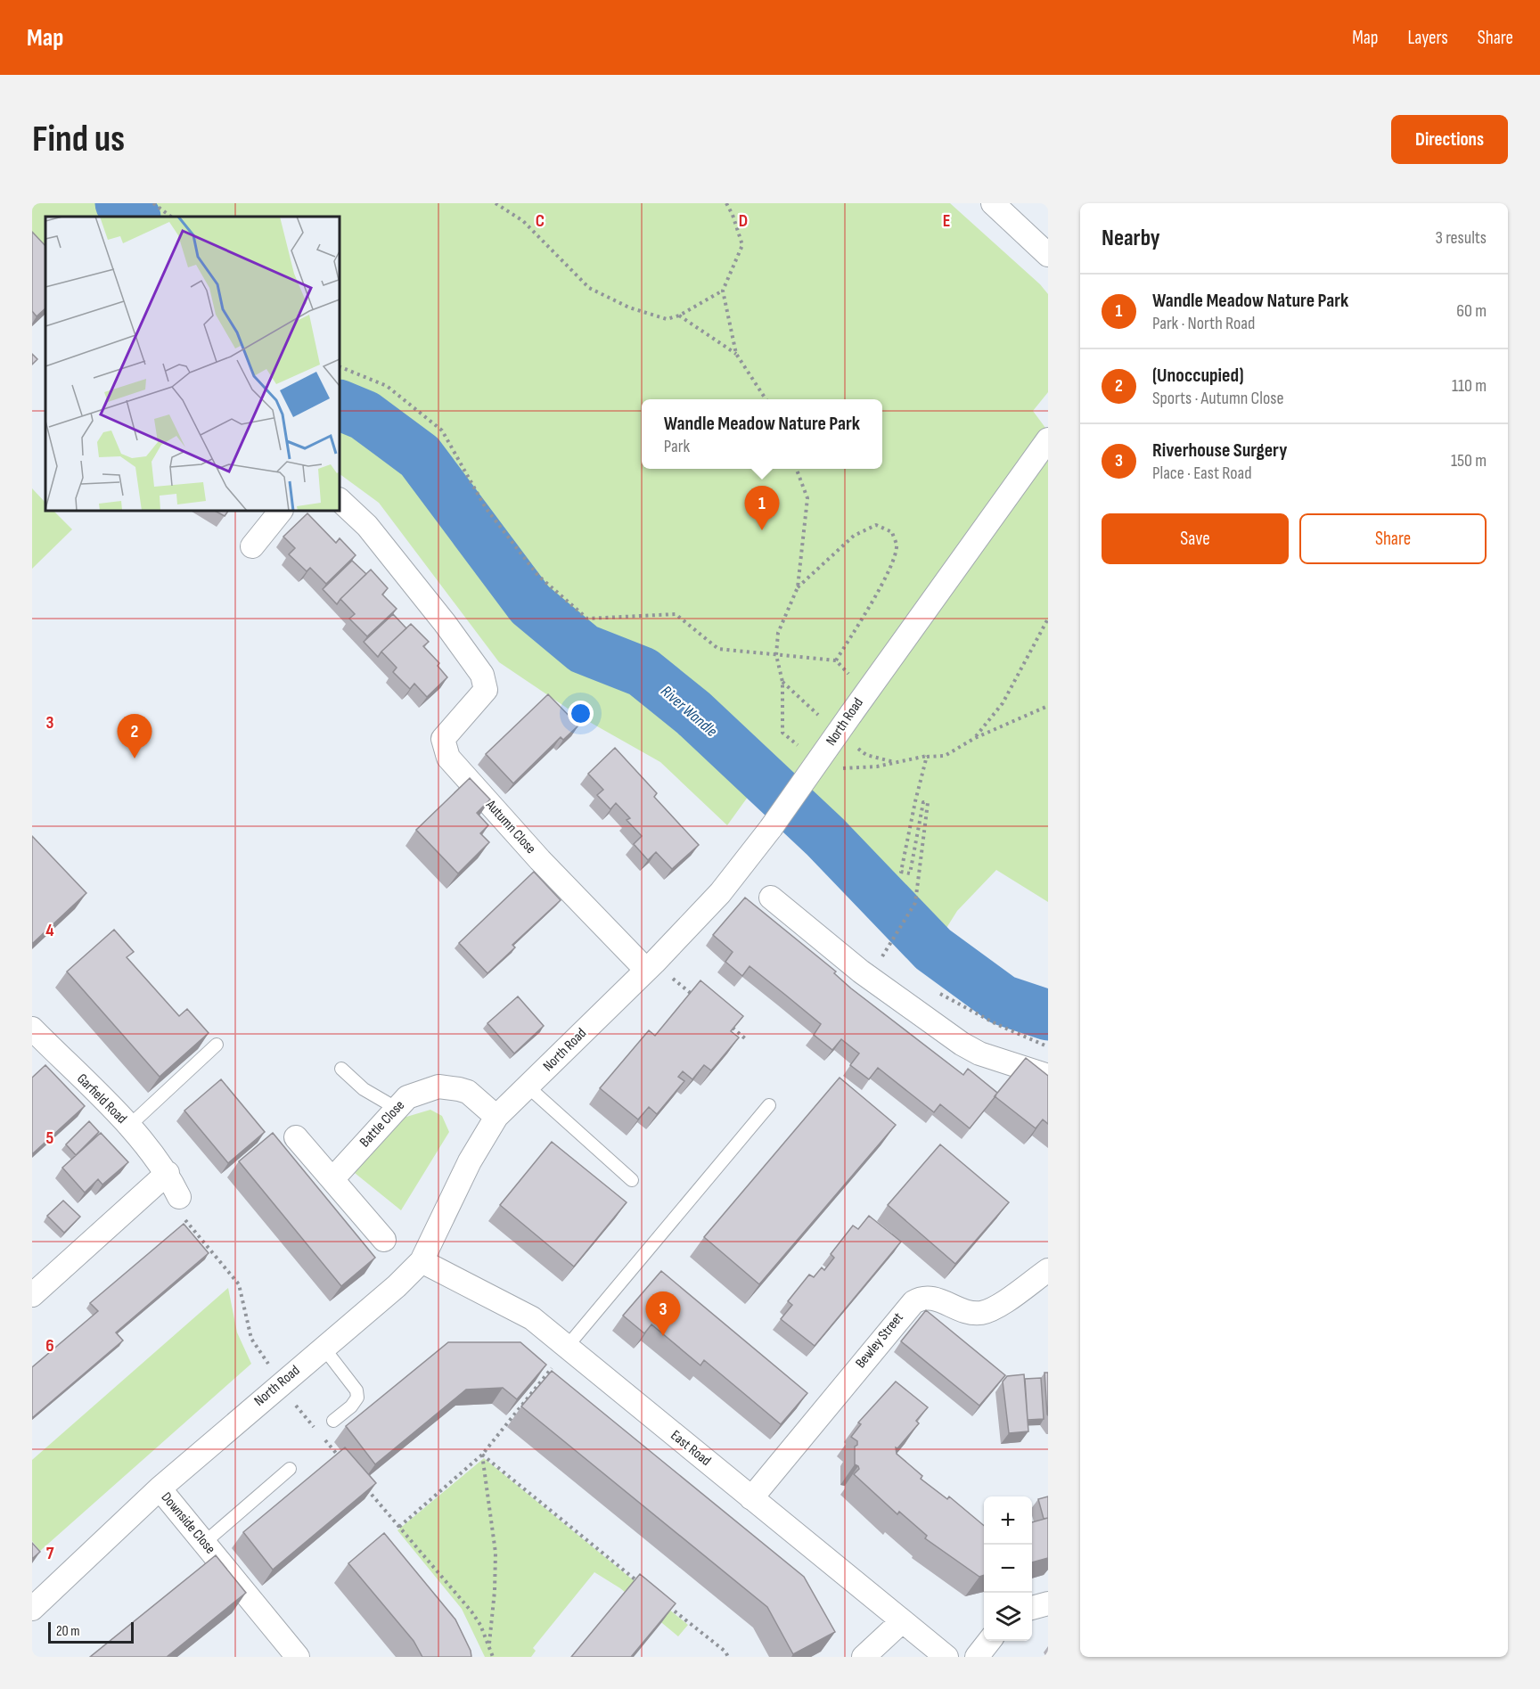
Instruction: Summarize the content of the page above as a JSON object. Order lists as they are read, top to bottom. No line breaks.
{"streets":{"street":["North Road","Autumn Close","Garfield Road","Battle Close","Bewley Street","East Road","Downside Close"]},"crossings":[["North Road","Autumn Close"],["North Road","Battle Close"],["North Road","East Road"],["North Road","Downside Close"],["Bewley Street","East Road"]],"water":["River Wandle"],"scale_bar":"20 m","page":{"header":"Map","nav":["Map","Layers","Share"],"buttons":["Directions",["Save","Share"]],"title":"Find us","heading":["Nearby","3 results"],"list":[{"mark":"1","name":"Wandle Meadow Nature Park","note":"Park · North Road","value":"60 m"},{"mark":"2","name":"(Unoccupied)","note":"Sports · Autumn Close","value":"110 m"},{"mark":"3","name":"Riverhouse Surgery","note":"Place · East Road","value":"150 m"}],"popup":["Wandle Meadow Nature Park","Park"],"pins":["1","2","3"],"map_buttons":["+","−"],"scale":"20 m"},"grid":{"columns":["C","D","E"],"rows":["3","4","5","6","7"]}}
